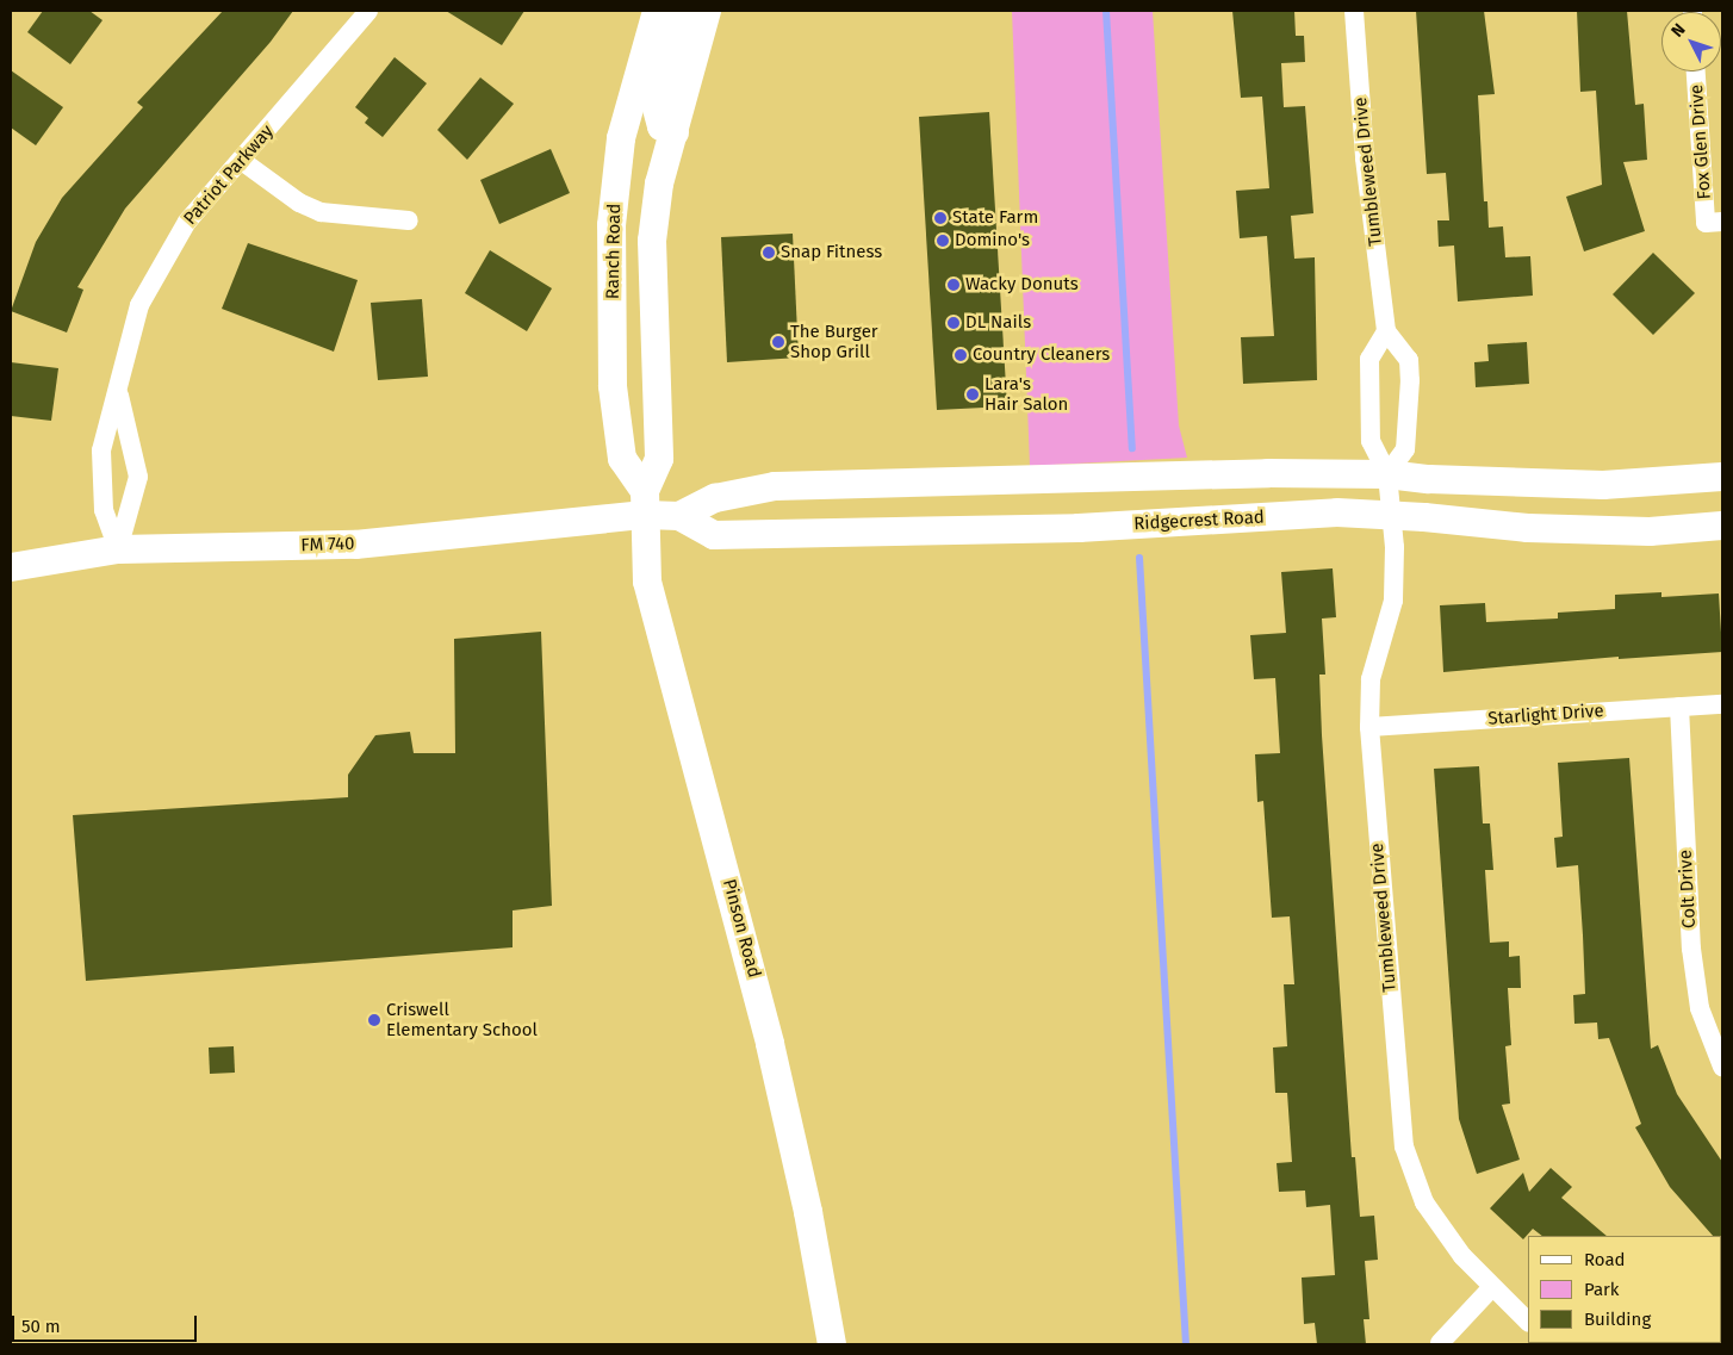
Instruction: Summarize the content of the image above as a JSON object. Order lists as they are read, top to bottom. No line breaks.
{"streets":{"main road":["Ranch Road","Ridgecrest Road","FM 740","Pinson Road"],"street":["Fox Glen Drive","Tumbleweed Drive","Patriot Parkway","Starlight Drive","Colt Drive"]},"crossings":[["Tumbleweed Drive","Ridgecrest Road"],["Tumbleweed Drive","Starlight Drive"],["Patriot Parkway","FM 740"],["Ranch Road","Ridgecrest Road"],["Ranch Road","FM 740"],["Ranch Road","Pinson Road"],["Ridgecrest Road","FM 740"],["Ridgecrest Road","Pinson Road"],["FM 740","Pinson Road"],["Starlight Drive","Colt Drive"]],"places":["State Farm","Domino's","Snap Fitness","Wacky Donuts","DL Nails","The Burger Shop Grill","Country Cleaners","Lara's Hair Salon","Criswell Elementary School"],"legend":["Road","Park","Building"],"scale_bar":"50 m","north":"top left"}
